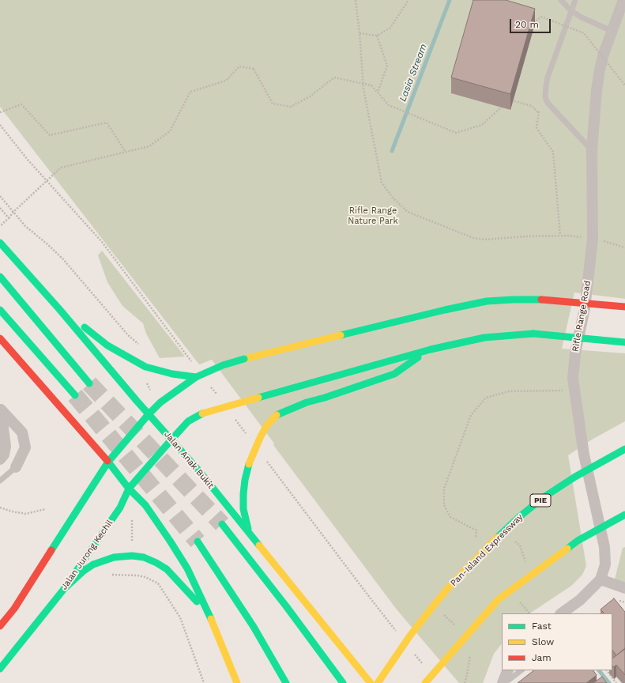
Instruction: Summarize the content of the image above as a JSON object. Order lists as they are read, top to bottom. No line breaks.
{"streets":{"main road":["Jalan Anak Bukit","PIE","Pan-Island Expressway","Jalan Jurong Kechil"],"street":["Rifle Range Road"]},"crossings":[["Jalan Anak Bukit","Jalan Jurong Kechil"]],"water":["Lasia Stream"],"parks":["Rifle Range Nature Park"],"legend":["Fast","Slow","Jam"],"scale_bar":"20 m"}
